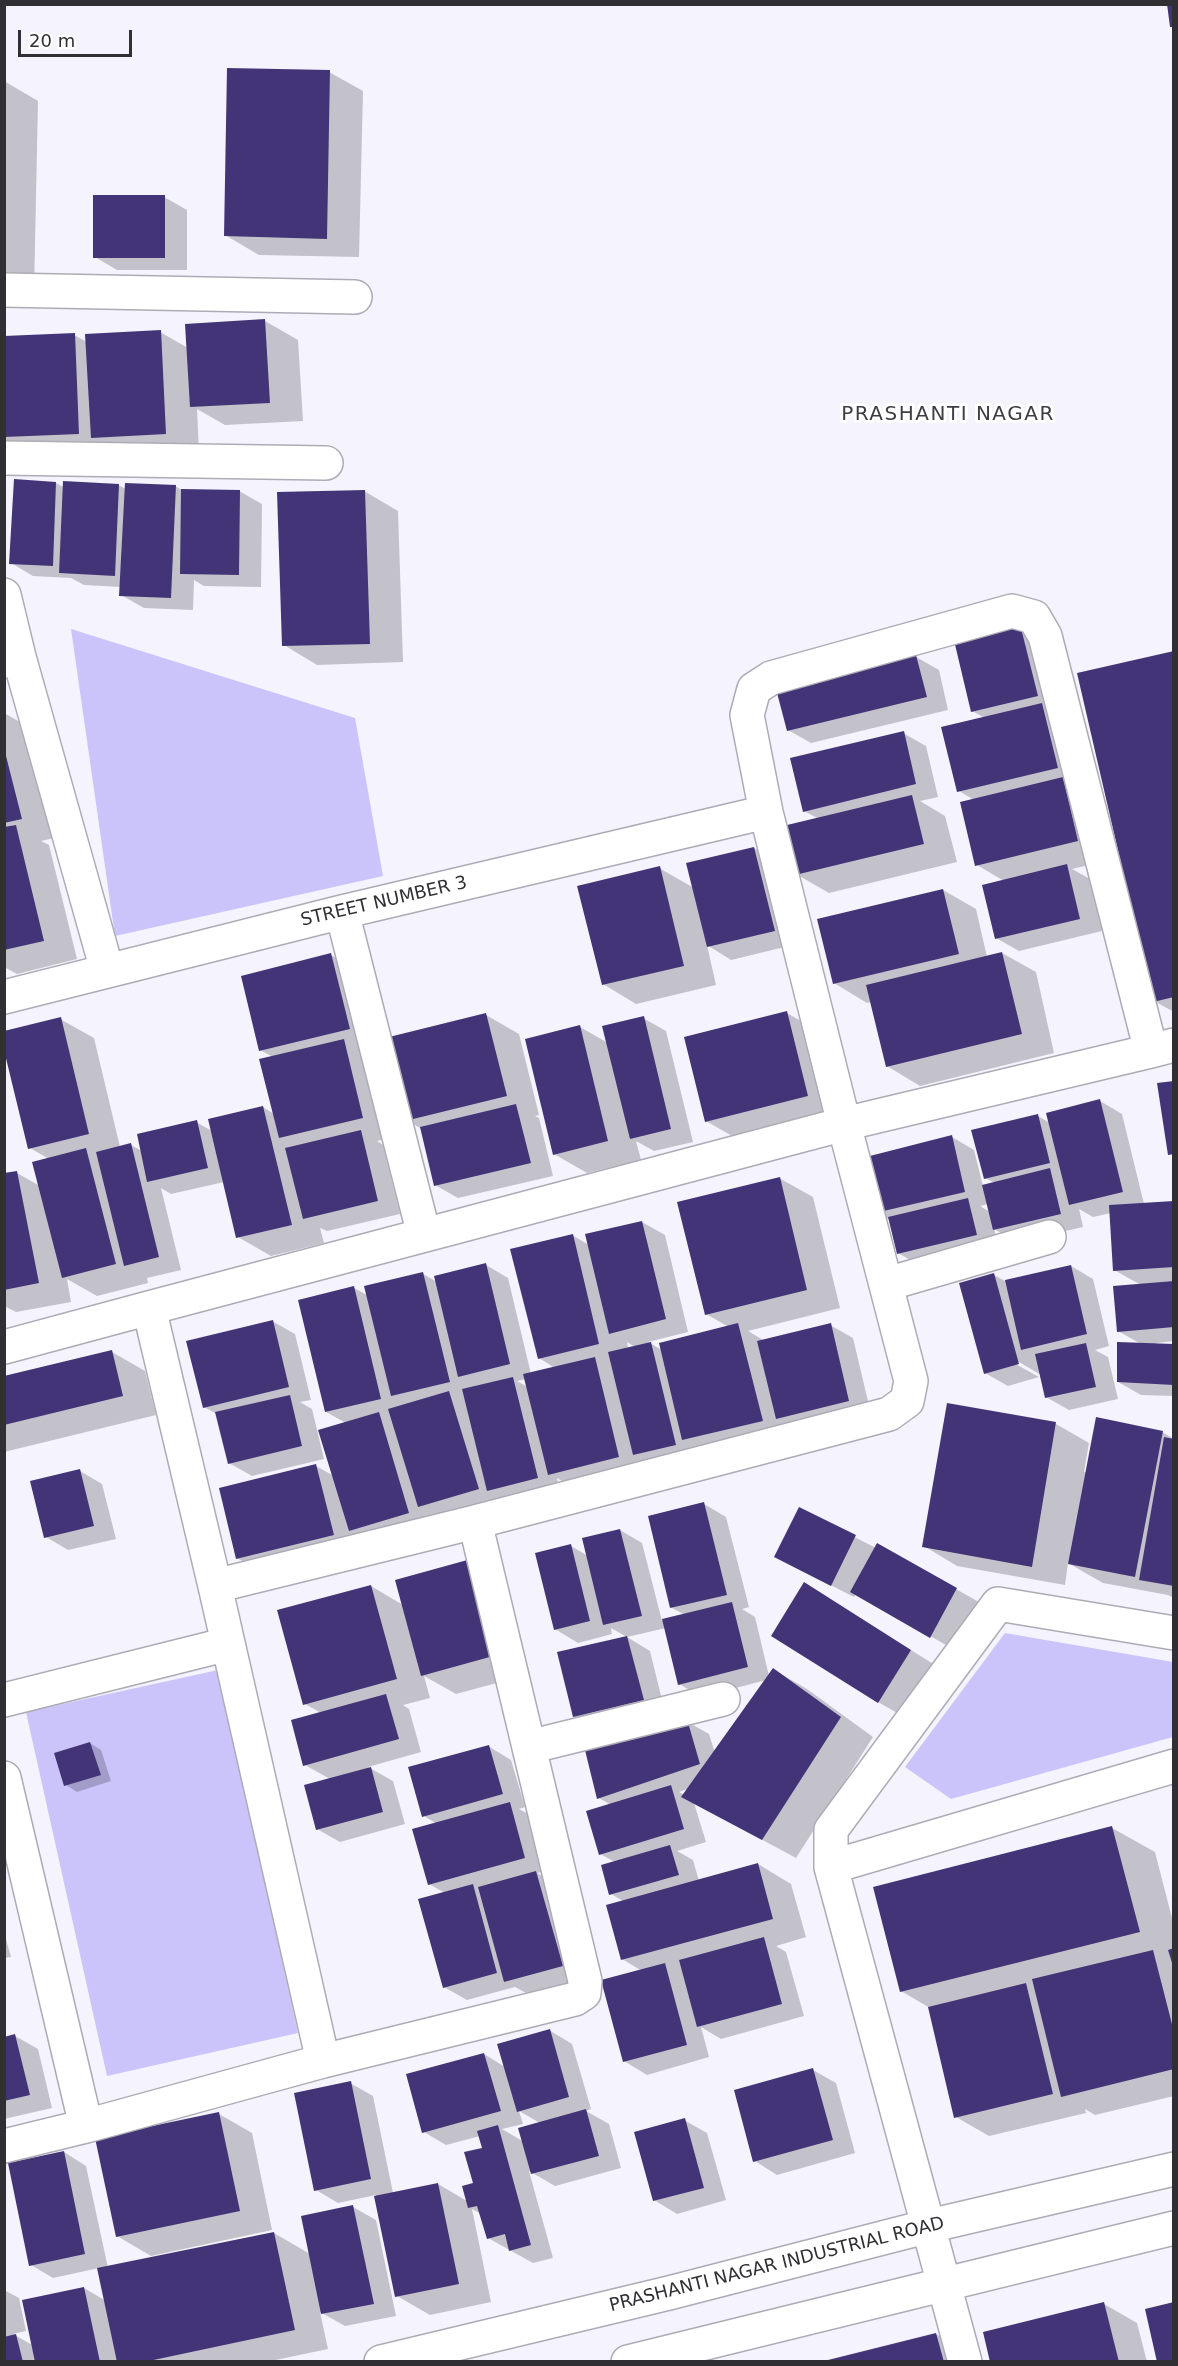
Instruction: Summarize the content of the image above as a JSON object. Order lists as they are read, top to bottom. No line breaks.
{"streets":{"street":["STREET NUMBER 3","PRASHANTI NAGAR INDUSTRIAL ROAD"]},"districts":["PRASHANTI NAGAR"],"scale_bar":"20 m"}
